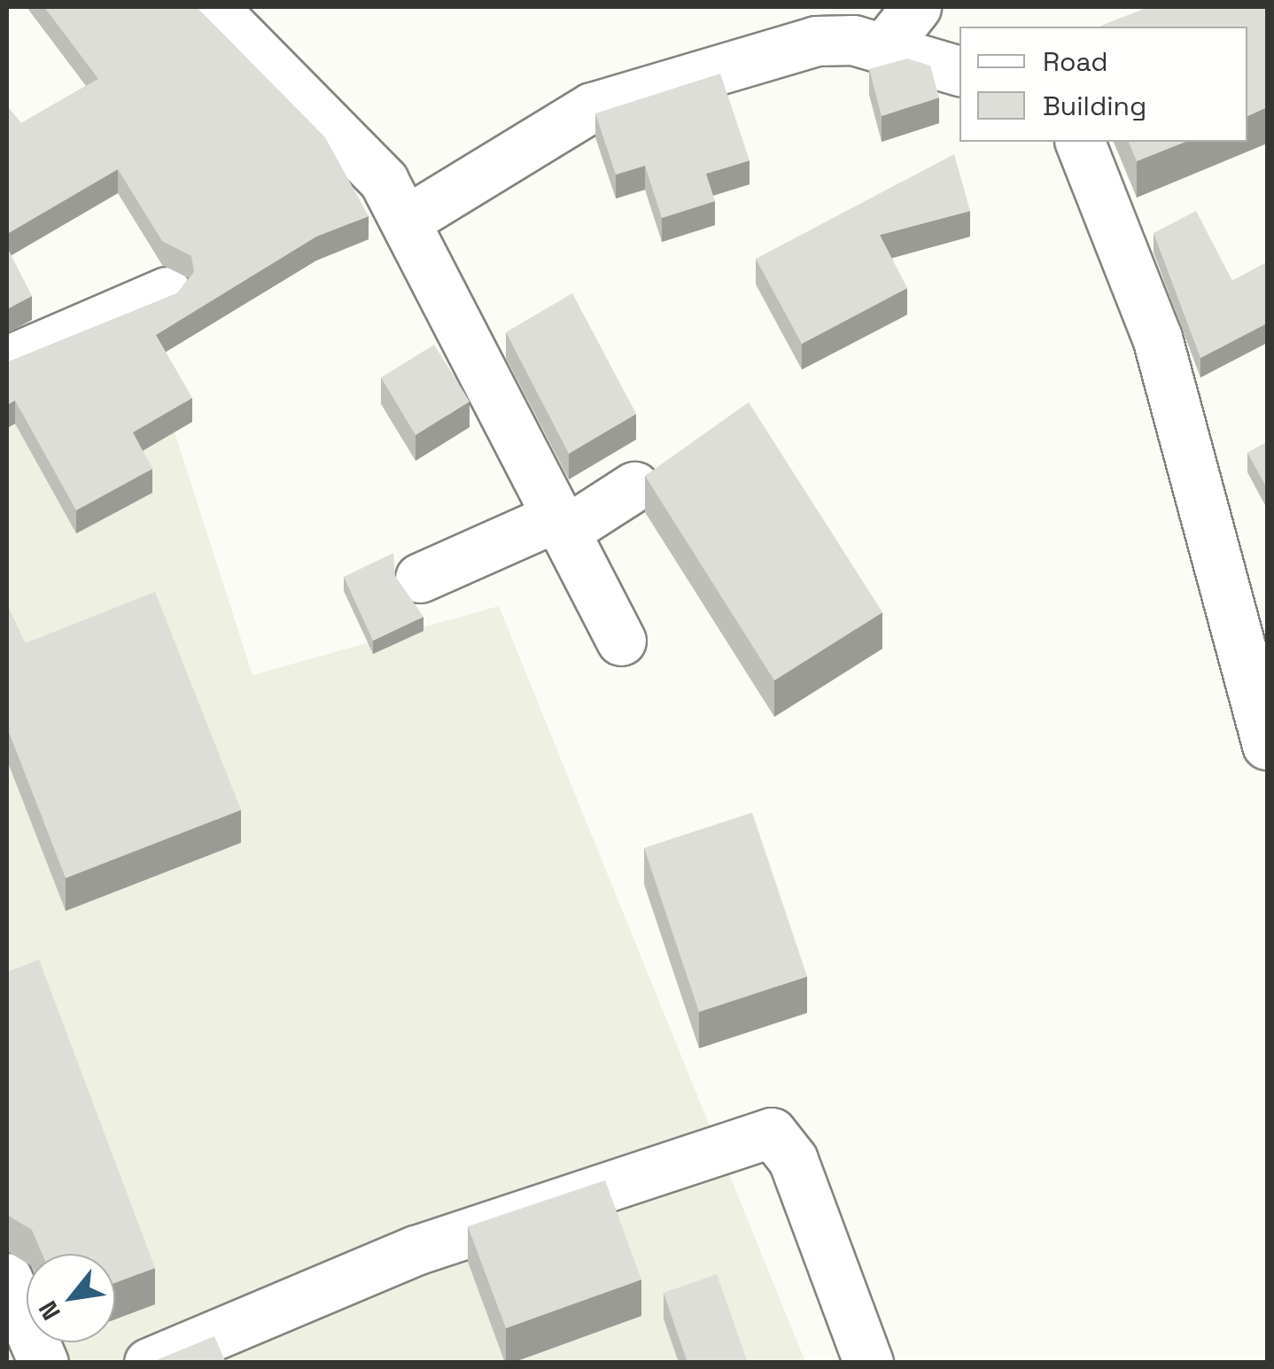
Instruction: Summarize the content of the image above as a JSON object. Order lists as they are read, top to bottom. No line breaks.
{"legend":["Road","Building"],"north":"bottom left"}
